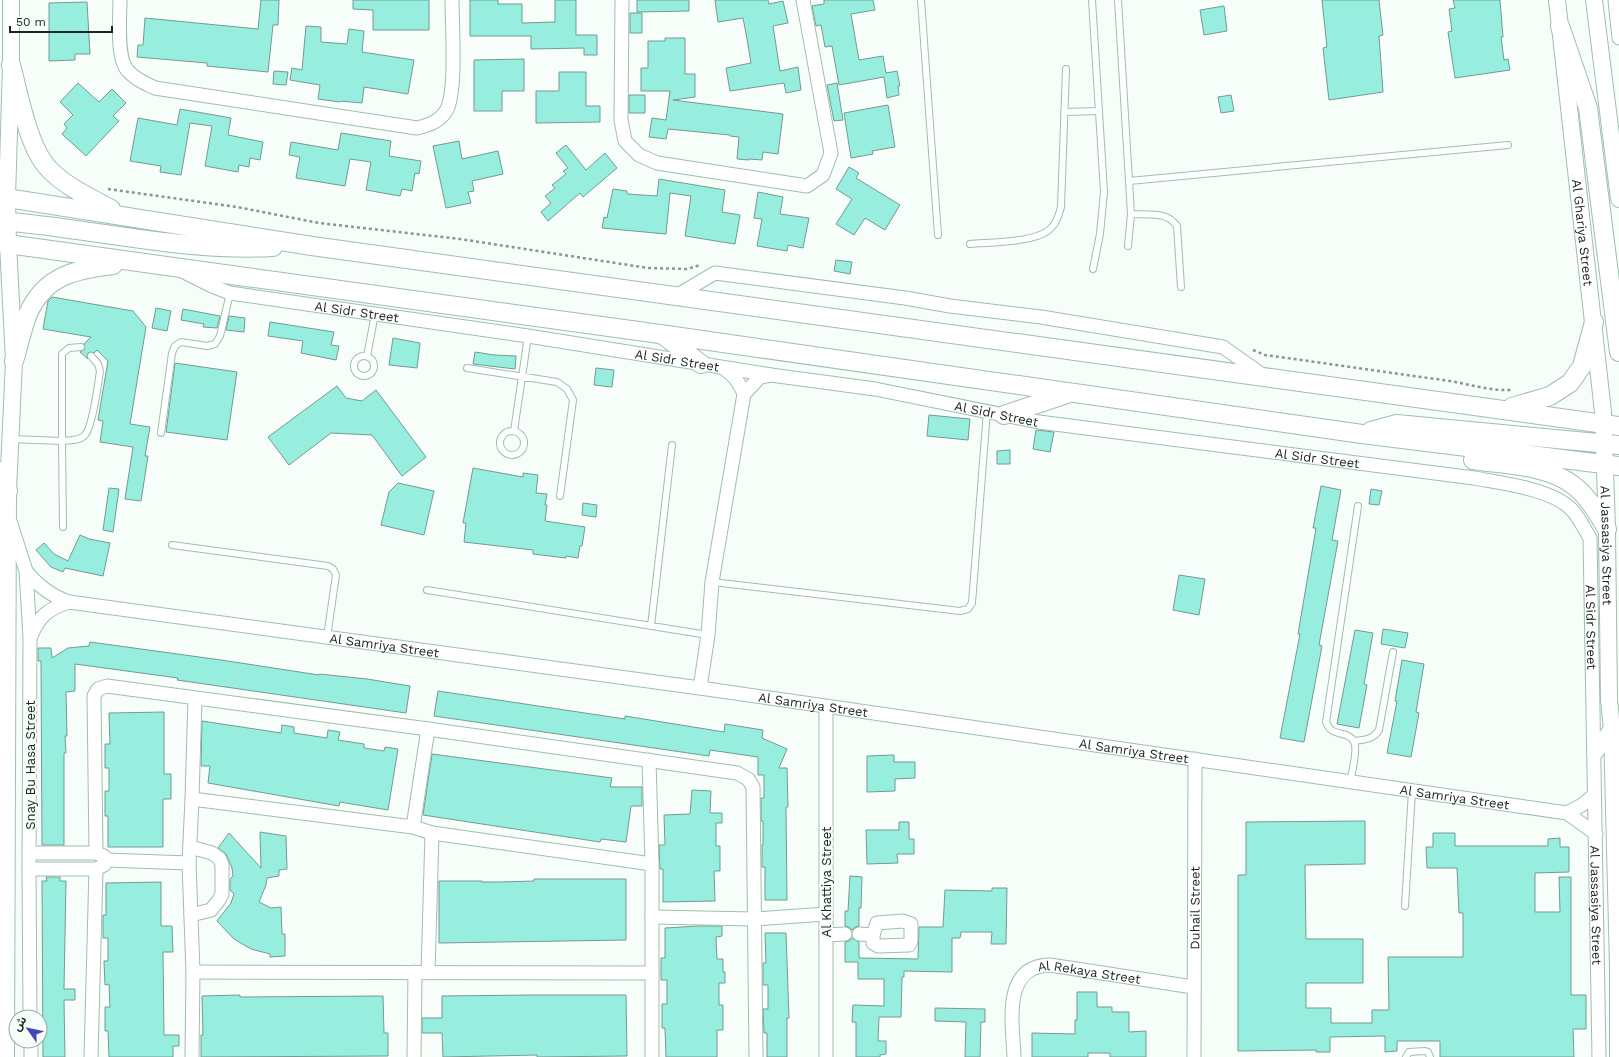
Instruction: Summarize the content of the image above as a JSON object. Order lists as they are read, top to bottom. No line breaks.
{"streets":{"main road":["Al Sidr Street"],"street":["Al Ghariya Street","Al Jassasiya Street","Al Samriya Street","Snay Bu Hasa Street","Al Khattiya Street","Duhail Street","Al Rekaya Street"]},"crossings":[["Al Sidr Street","Al Jassasiya Street"],["Al Sidr Street","Snay Bu Hasa Street"],["Al Jassasiya Street","Al Samriya Street"],["Al Samriya Street","Snay Bu Hasa Street"],["Al Samriya Street","Al Khattiya Street"],["Al Samriya Street","Duhail Street"],["Duhail Street","Al Rekaya Street"]],"scale_bar":"50 m","north":"top left"}
